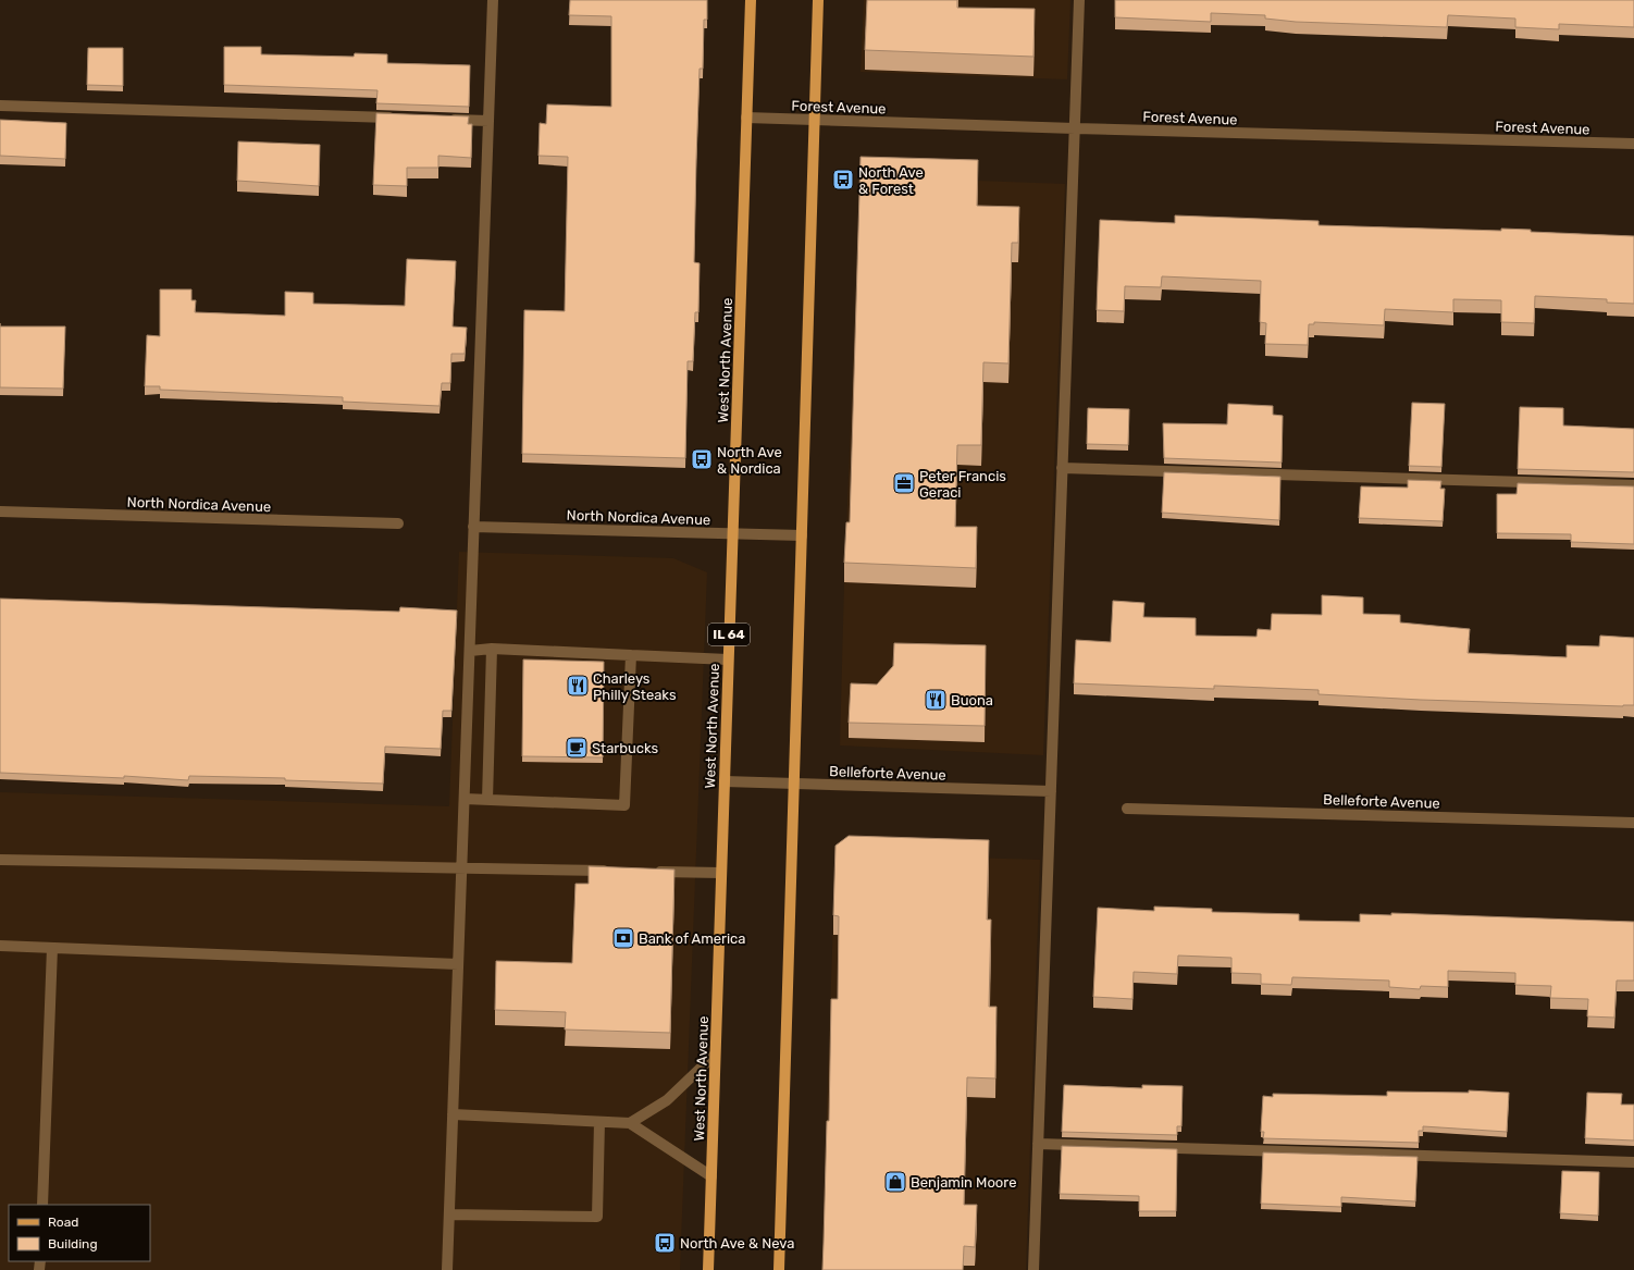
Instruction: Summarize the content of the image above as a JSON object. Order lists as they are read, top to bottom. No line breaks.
{"streets":{"main road":["West North Avenue","IL 64"],"street":["Forest Avenue","North Nordica Avenue","Belleforte Avenue"]},"crossings":[["Forest Avenue","West North Avenue"],["West North Avenue","North Nordica Avenue"],["West North Avenue","Belleforte Avenue"]],"places":{"bus stop":["North Ave & Forest","North Ave & Nordica","North Ave & Neva"],"office":["Peter Francis Geraci"],"restaurant":["Charleys Philly Steaks","Buona"],"cafe":["Starbucks"],"bank":["Bank of America"],"shop":["Benjamin Moore"]},"legend":["Road","Building"]}
